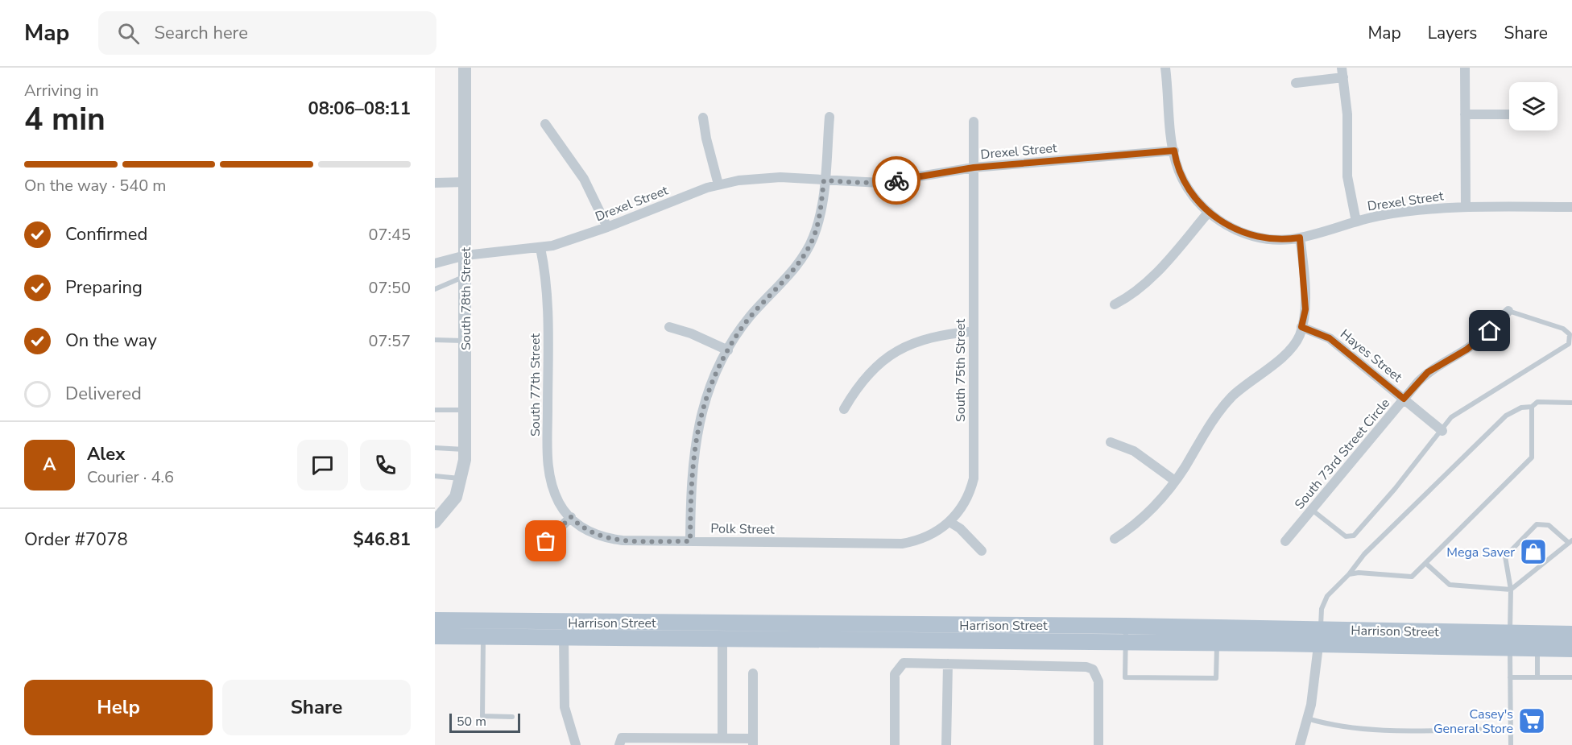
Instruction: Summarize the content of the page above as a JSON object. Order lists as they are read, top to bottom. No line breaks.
{"streets":{"main road":["Harrison Street"],"street":["Drexel Street","South 78th Street","Hayes Street","South 75th Street","South 77th Street","South 73rd Street Circle","Polk Street"]},"crossings":[["Drexel Street","South 78th Street"],["Drexel Street","South 75th Street"],["Drexel Street","South 77th Street"],["Hayes Street","South 73rd Street Circle"],["South 75th Street","Polk Street"],["South 77th Street","Polk Street"]],"places":{"shop":["Mega Saver"],"supermarket":["Casey's General Store"]},"scale_bar":"50 m","page":{"header":"Map","search":"Search here","nav":["Map","Layers","Share"],"heading":["4 min","Arriving in","08:06–08:11"],"panel":["Alex","Courier · 4.6","Order #7078","$46.81"],"bar":"On the way · 540 m","list":[["Confirmed","07:45"],["Preparing","07:50"],["On the way","07:57"],"Delivered"],"round":"A","buttons":["Help","Share"],"scale":"50 m"}}
